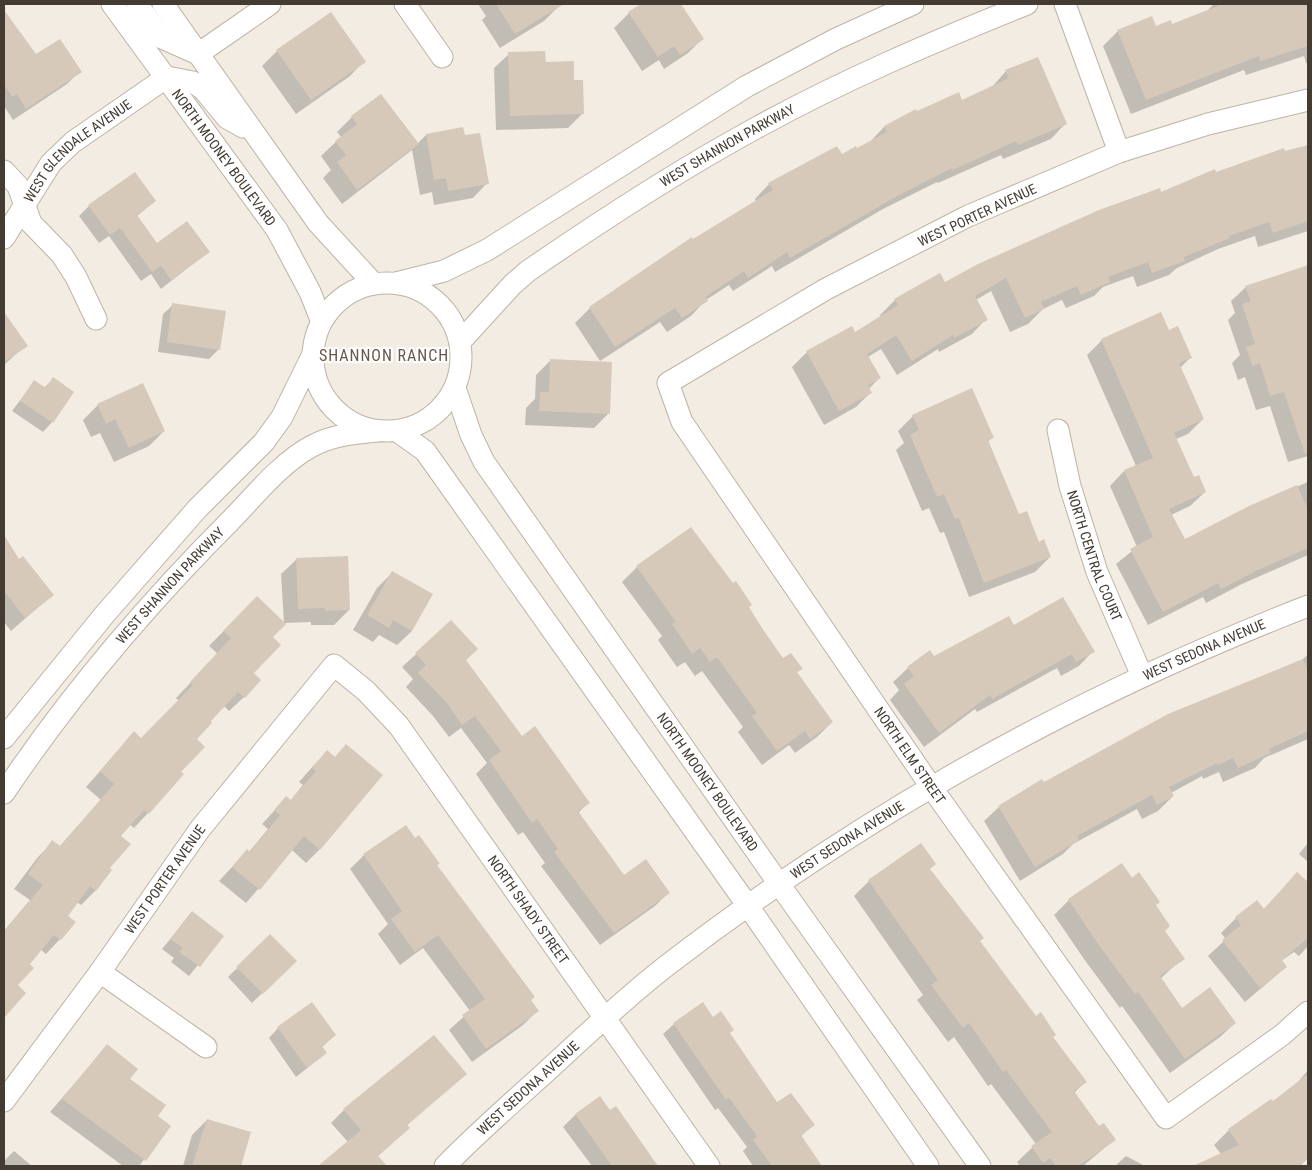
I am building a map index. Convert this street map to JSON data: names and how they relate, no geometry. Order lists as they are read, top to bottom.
{
  "streets": {
    "street": [
      "WEST SHANNON PARKWAY",
      "WEST GLENDALE AVENUE",
      "NORTH MOONEY BOULEVARD",
      "WEST PORTER AVENUE",
      "NORTH CENTRAL COURT",
      "WEST SEDONA AVENUE",
      "NORTH ELM STREET",
      "NORTH SHADY STREET"
    ]
  },
  "crossings": [
    ["WEST SHANNON PARKWAY", "NORTH MOONEY BOULEVARD"],
    ["WEST GLENDALE AVENUE", "NORTH MOONEY BOULEVARD"],
    ["NORTH MOONEY BOULEVARD", "WEST SEDONA AVENUE"],
    ["WEST PORTER AVENUE", "NORTH ELM STREET"],
    ["WEST PORTER AVENUE", "NORTH SHADY STREET"],
    ["NORTH CENTRAL COURT", "WEST SEDONA AVENUE"],
    ["WEST SEDONA AVENUE", "NORTH ELM STREET"],
    ["WEST SEDONA AVENUE", "NORTH SHADY STREET"]
  ],
  "districts": ["SHANNON RANCH"]
}
